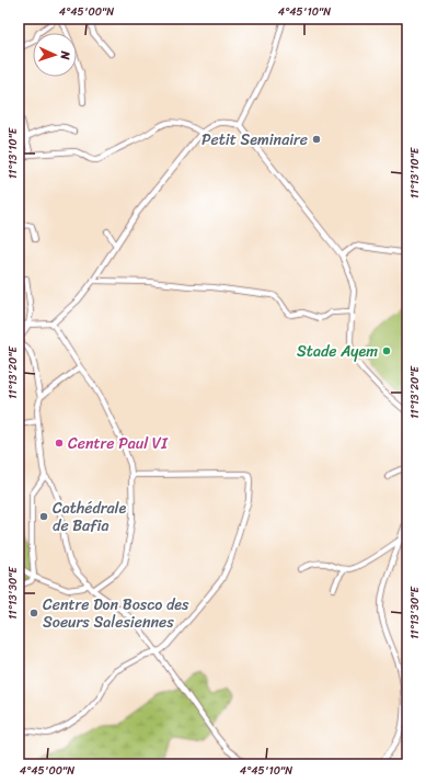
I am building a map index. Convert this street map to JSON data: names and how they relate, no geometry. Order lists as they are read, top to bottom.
{
  "places": [
    "Petit Seminaire",
    "Stade Ayem",
    "Centre Paul VI",
    "Cathédrale de Bafia",
    "Centre Don Bosco des Soeurs Salesiennes"
  ],
  "north": "right",
  "coordinates": [
    "4°45'00\"N",
    "4°45'10\"N",
    "11°13'10\"E",
    "11°13'20\"E",
    "11°13'30\"E"
  ]
}
